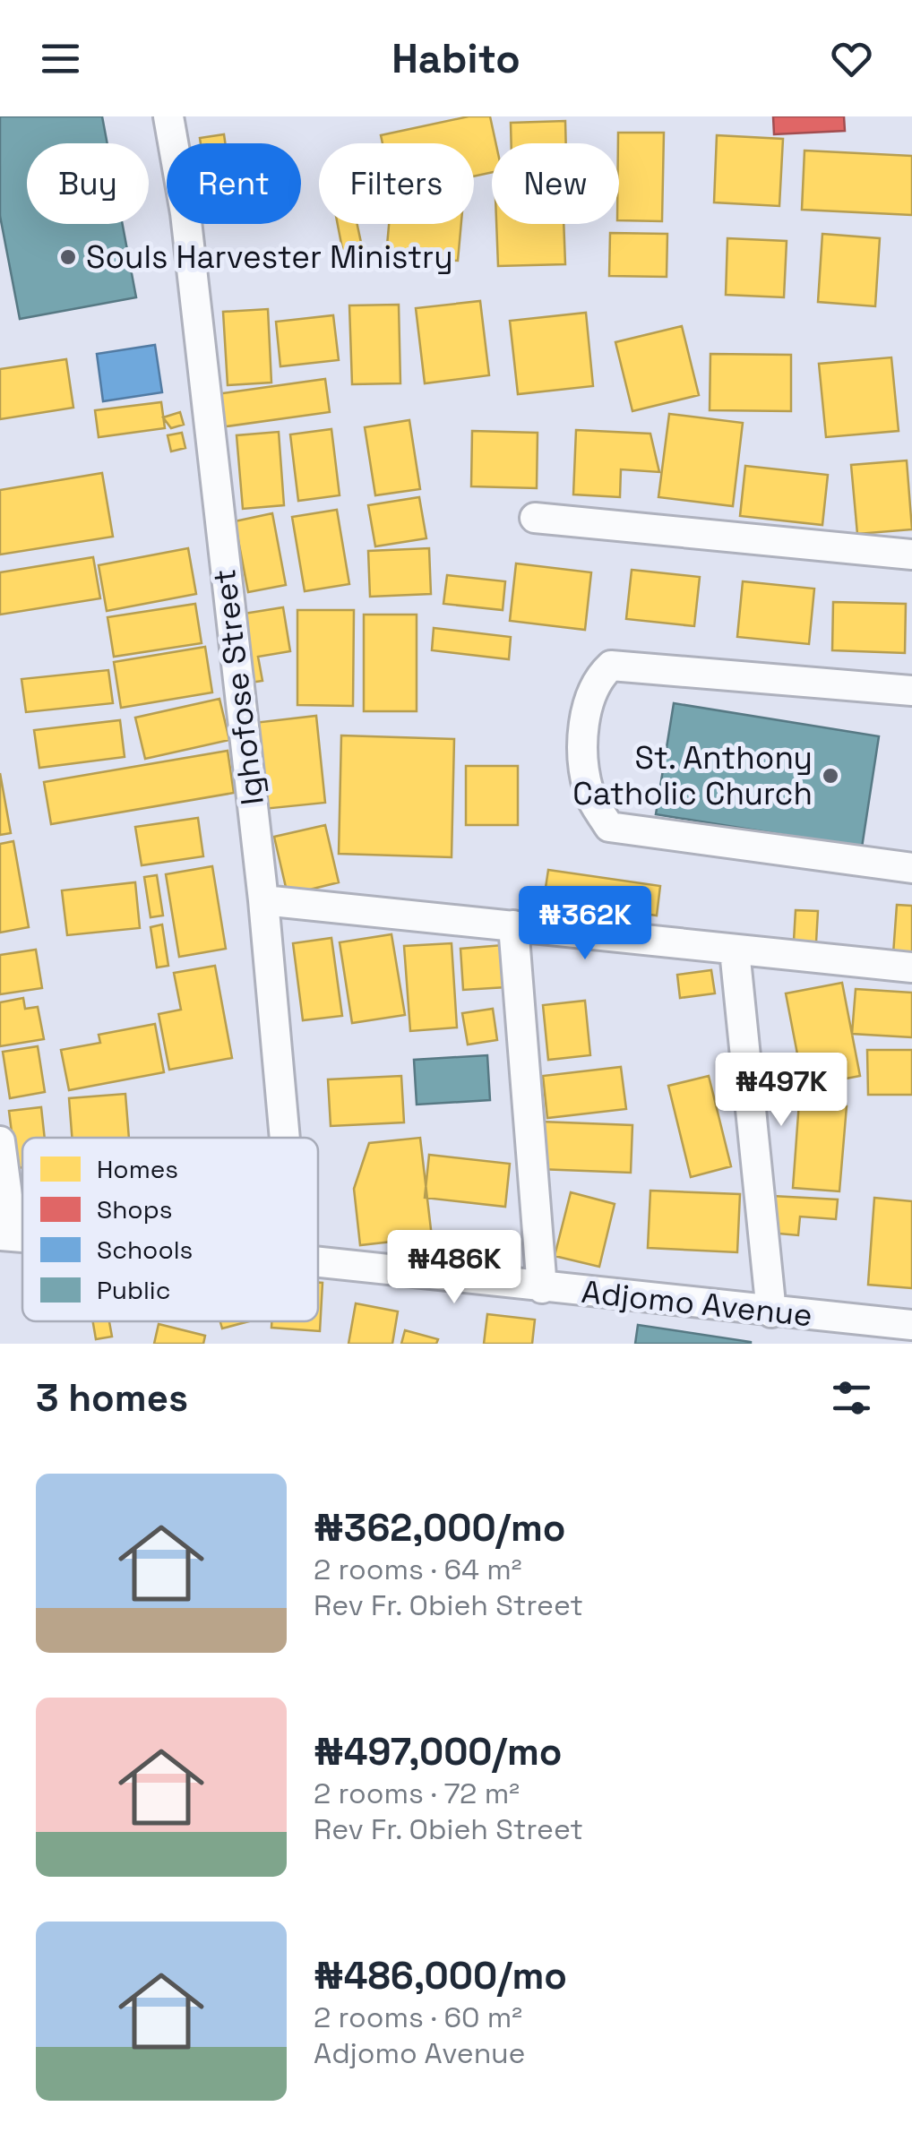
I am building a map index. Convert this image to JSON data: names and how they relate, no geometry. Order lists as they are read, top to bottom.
{
  "streets": {
    "street": ["Ighofose Street", "Adjomo Avenue"]
  },
  "places": ["Souls Harvester Ministry", "St. Anthony Catholic Church"],
  "legend": [
    "Homes",
    "Shops",
    "Schools",
    "Public"
  ],
  "page": {
    "header": "Habito",
    "chip": [
      "Buy",
      "Rent",
      "Filters",
      "New"
    ],
    "price": ["₦362K", "₦497K", "₦486K"],
    "heading": "3 homes",
    "list": [
      {
        "name": "₦362,000/mo",
        "note": "2 rooms · 64 m² · Rev Fr. Obieh Street"
      },
      {
        "name": "₦497,000/mo",
        "note": "2 rooms · 72 m² · Rev Fr. Obieh Street"
      },
      {
        "name": "₦486,000/mo",
        "note": "2 rooms · 60 m² · Adjomo Avenue"
      }
    ]
  }
}
